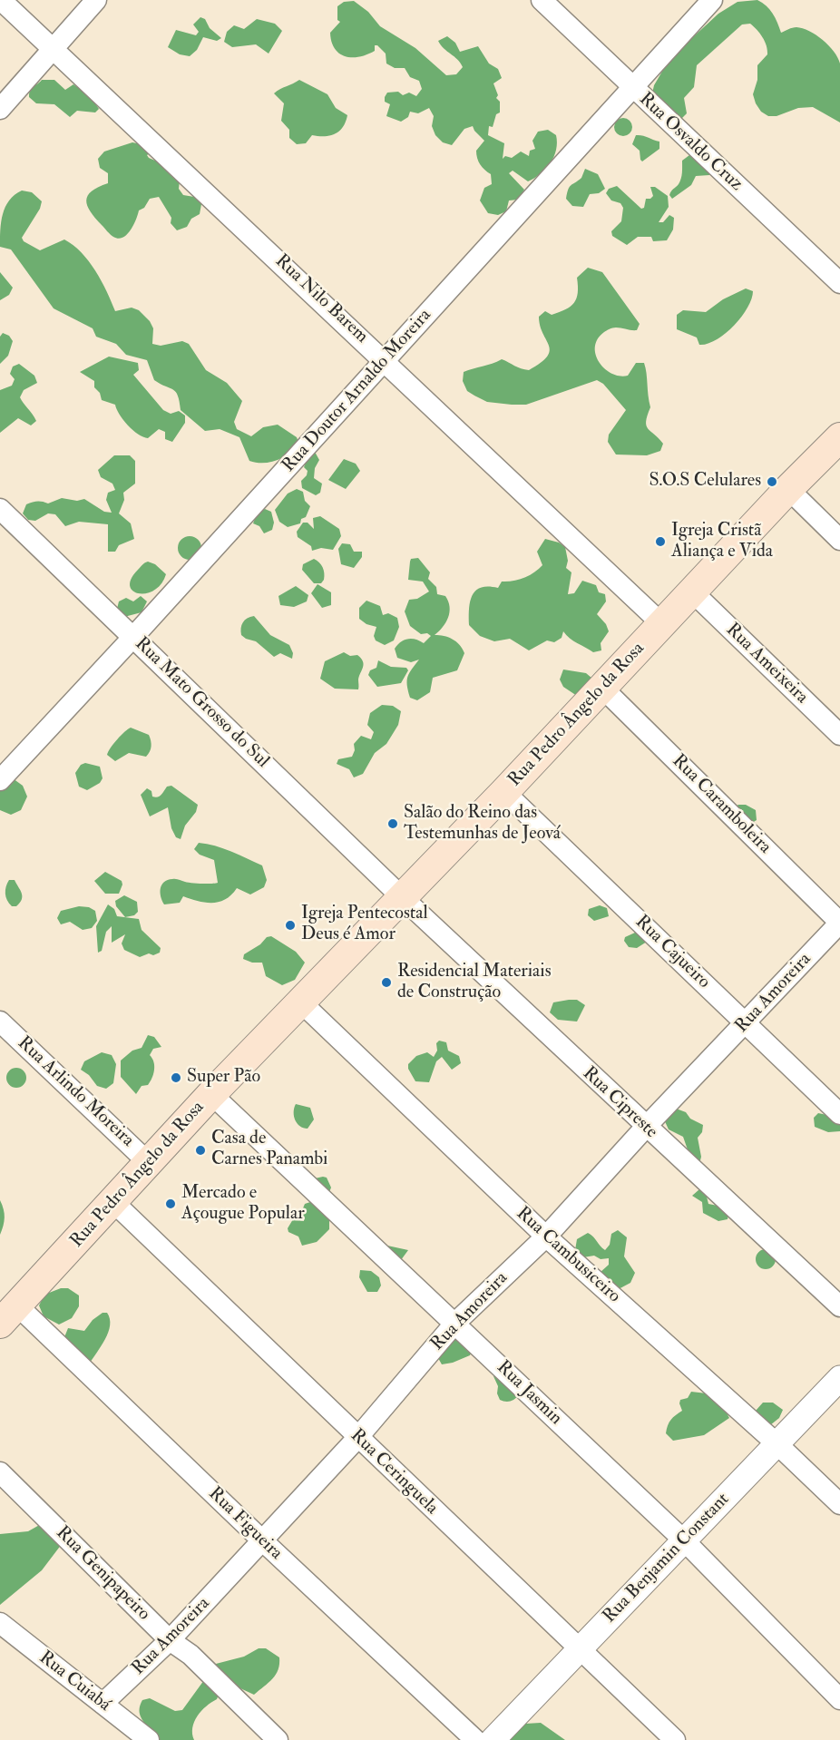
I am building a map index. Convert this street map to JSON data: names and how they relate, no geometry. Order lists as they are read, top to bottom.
{
  "streets": {
    "main road": ["Rua Pedro Ângelo da Rosa"],
    "street": [
      "Rua Osvaldo Cruz",
      "Rua Nilo Barem",
      "Rua Doutor Arnaldo Moreira",
      "Rua Ameixeira",
      "Rua Mato Grosso do Sul",
      "Rua Caramboleira",
      "Rua Cajueiro",
      "Rua Amoreira",
      "Rua Arlindo Moreira",
      "Rua Cipreste",
      "Rua Cambusiceiro",
      "Rua Jasmin",
      "Rua Ceringuela",
      "Rua Figueira",
      "Rua Benjamin Constant",
      "Rua Genipapeiro",
      "Rua Cuiabá"
    ]
  },
  "crossings": [
    ["Rua Osvaldo Cruz", "Rua Doutor Arnaldo Moreira"],
    ["Rua Nilo Barem", "Rua Doutor Arnaldo Moreira"],
    ["Rua Nilo Barem", "Rua Pedro Ângelo da Rosa"],
    ["Rua Doutor Arnaldo Moreira", "Rua Mato Grosso do Sul"],
    ["Rua Ameixeira", "Rua Pedro Ângelo da Rosa"],
    ["Rua Mato Grosso do Sul", "Rua Pedro Ângelo da Rosa"],
    ["Rua Mato Grosso do Sul", "Rua Cipreste"],
    ["Rua Pedro Ângelo da Rosa", "Rua Caramboleira"],
    ["Rua Pedro Ângelo da Rosa", "Rua Cajueiro"],
    ["Rua Pedro Ângelo da Rosa", "Rua Arlindo Moreira"],
    ["Rua Pedro Ângelo da Rosa", "Rua Cipreste"],
    ["Rua Pedro Ângelo da Rosa", "Rua Cambusiceiro"],
    ["Rua Pedro Ângelo da Rosa", "Rua Jasmin"],
    ["Rua Pedro Ângelo da Rosa", "Rua Ceringuela"],
    ["Rua Pedro Ângelo da Rosa", "Rua Figueira"],
    ["Rua Caramboleira", "Rua Amoreira"],
    ["Rua Cajueiro", "Rua Amoreira"],
    ["Rua Amoreira", "Rua Cipreste"],
    ["Rua Amoreira", "Rua Cambusiceiro"],
    ["Rua Amoreira", "Rua Jasmin"],
    ["Rua Amoreira", "Rua Ceringuela"],
    ["Rua Amoreira", "Rua Figueira"],
    ["Rua Amoreira", "Rua Genipapeiro"],
    ["Rua Amoreira", "Rua Cuiabá"],
    ["Rua Cambusiceiro", "Rua Benjamin Constant"],
    ["Rua Jasmin", "Rua Benjamin Constant"],
    ["Rua Ceringuela", "Rua Benjamin Constant"]
  ],
  "places": [
    "S.O.S Celulares",
    "Igreja Cristã Aliança e Vida",
    "Salão do Reino das Testemunhas de Jeová",
    "Igreja Pentecostal Deus é Amor",
    "Residencial Materiais de Construção",
    "Super Pão",
    "Casa de Carnes Panambi",
    "Mercado e Açougue Popular"
  ]
}
